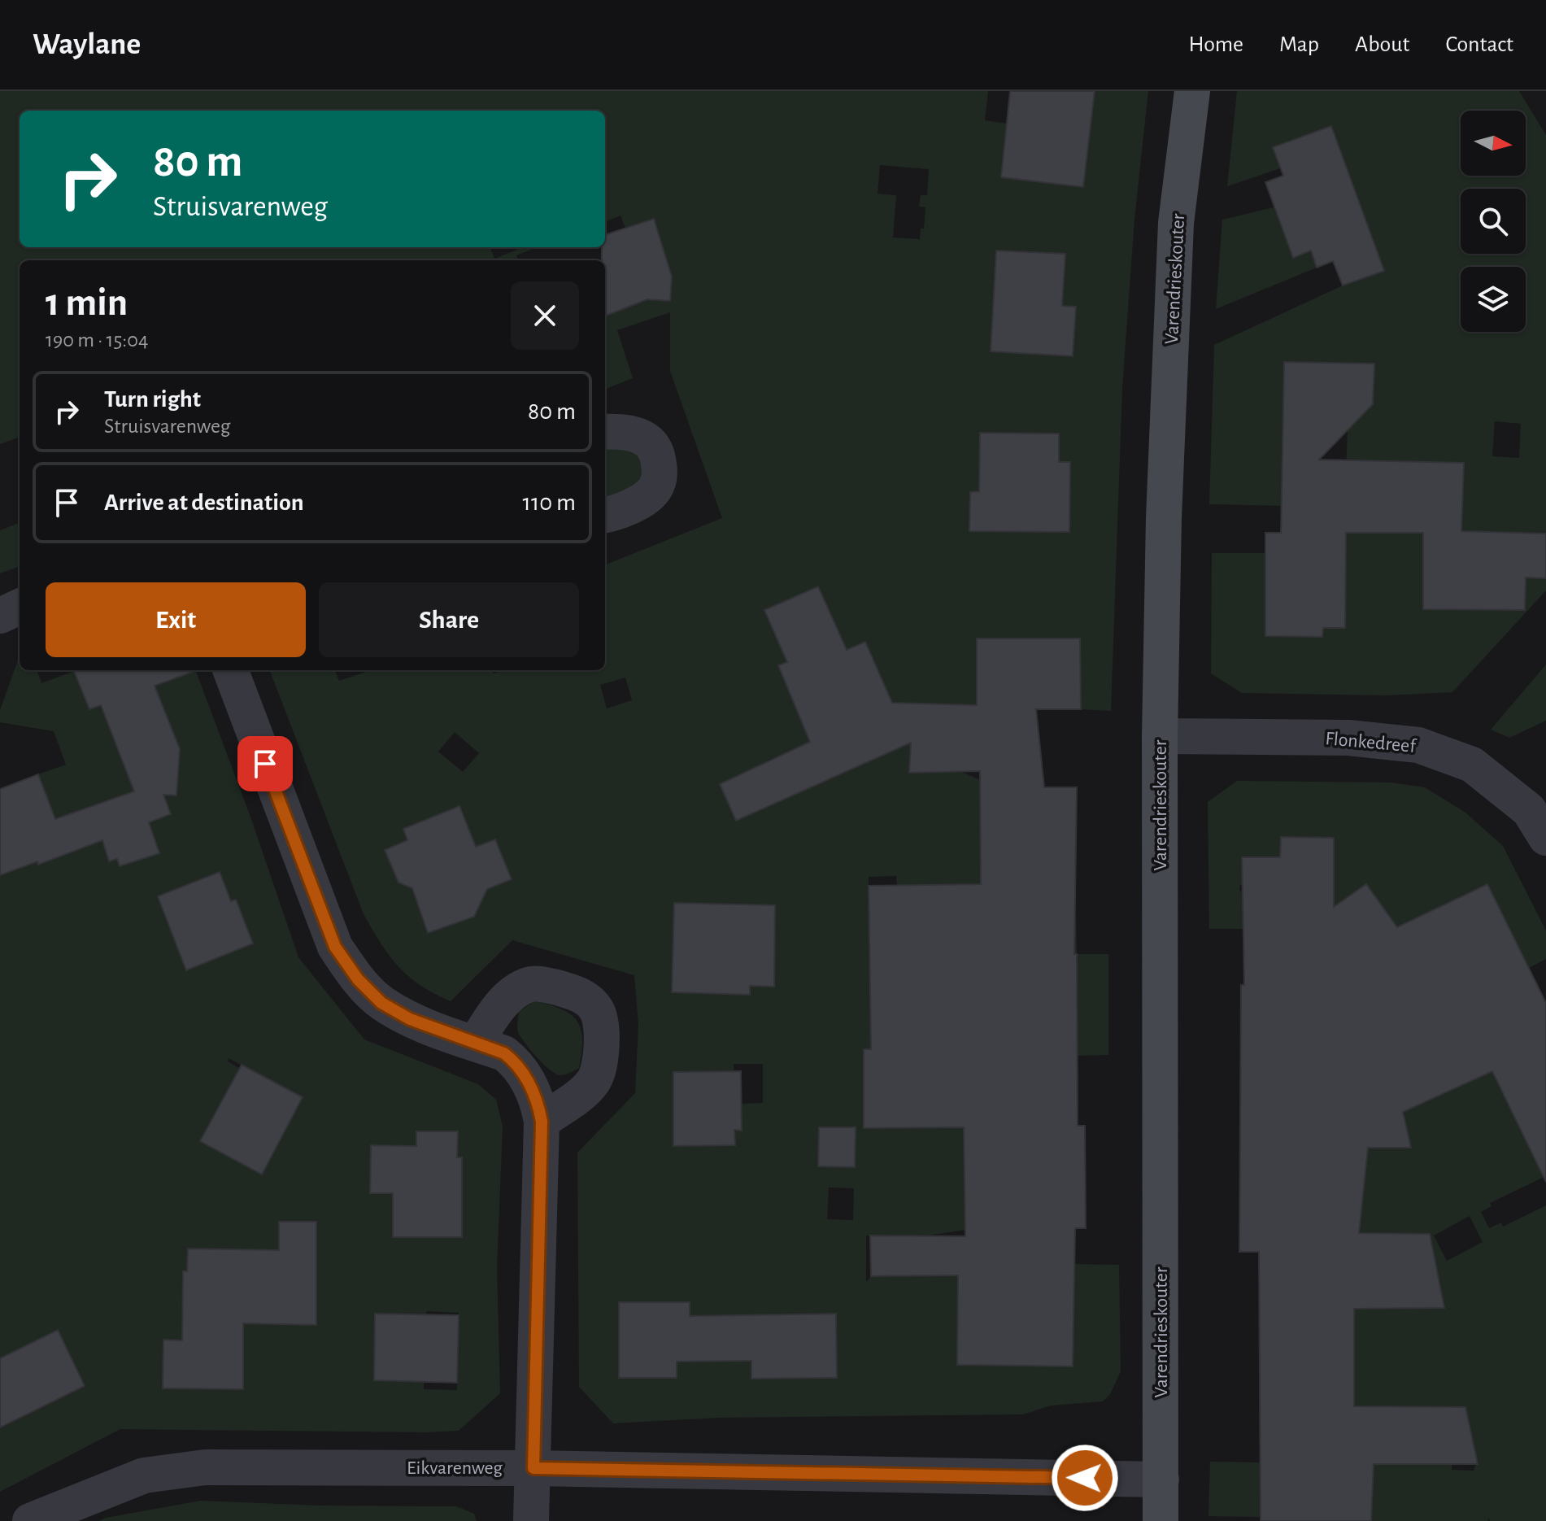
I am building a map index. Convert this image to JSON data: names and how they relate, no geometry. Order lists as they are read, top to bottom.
{
  "streets": {
    "street": ["Varendrieskouter", "Flonkedreef", "Eikvarenweg"]
  },
  "crossings": [
    ["Varendrieskouter", "Flonkedreef"],
    ["Varendrieskouter", "Eikvarenweg"]
  ],
  "north": "right",
  "page": {
    "header": "Waylane",
    "nav": [
      "Home",
      "Map",
      "About",
      "Contact"
    ],
    "turn": ["80 m", "Struisvarenweg"],
    "heading": ["1 min", "190 m · 15:04"],
    "list": [
      {
        "name": "Turn right",
        "note": "Struisvarenweg",
        "value": "80 m"
      },
      {
        "name": "Arrive at destination",
        "value": "110 m"
      }
    ],
    "buttons": ["Exit", "Share"]
  }
}
